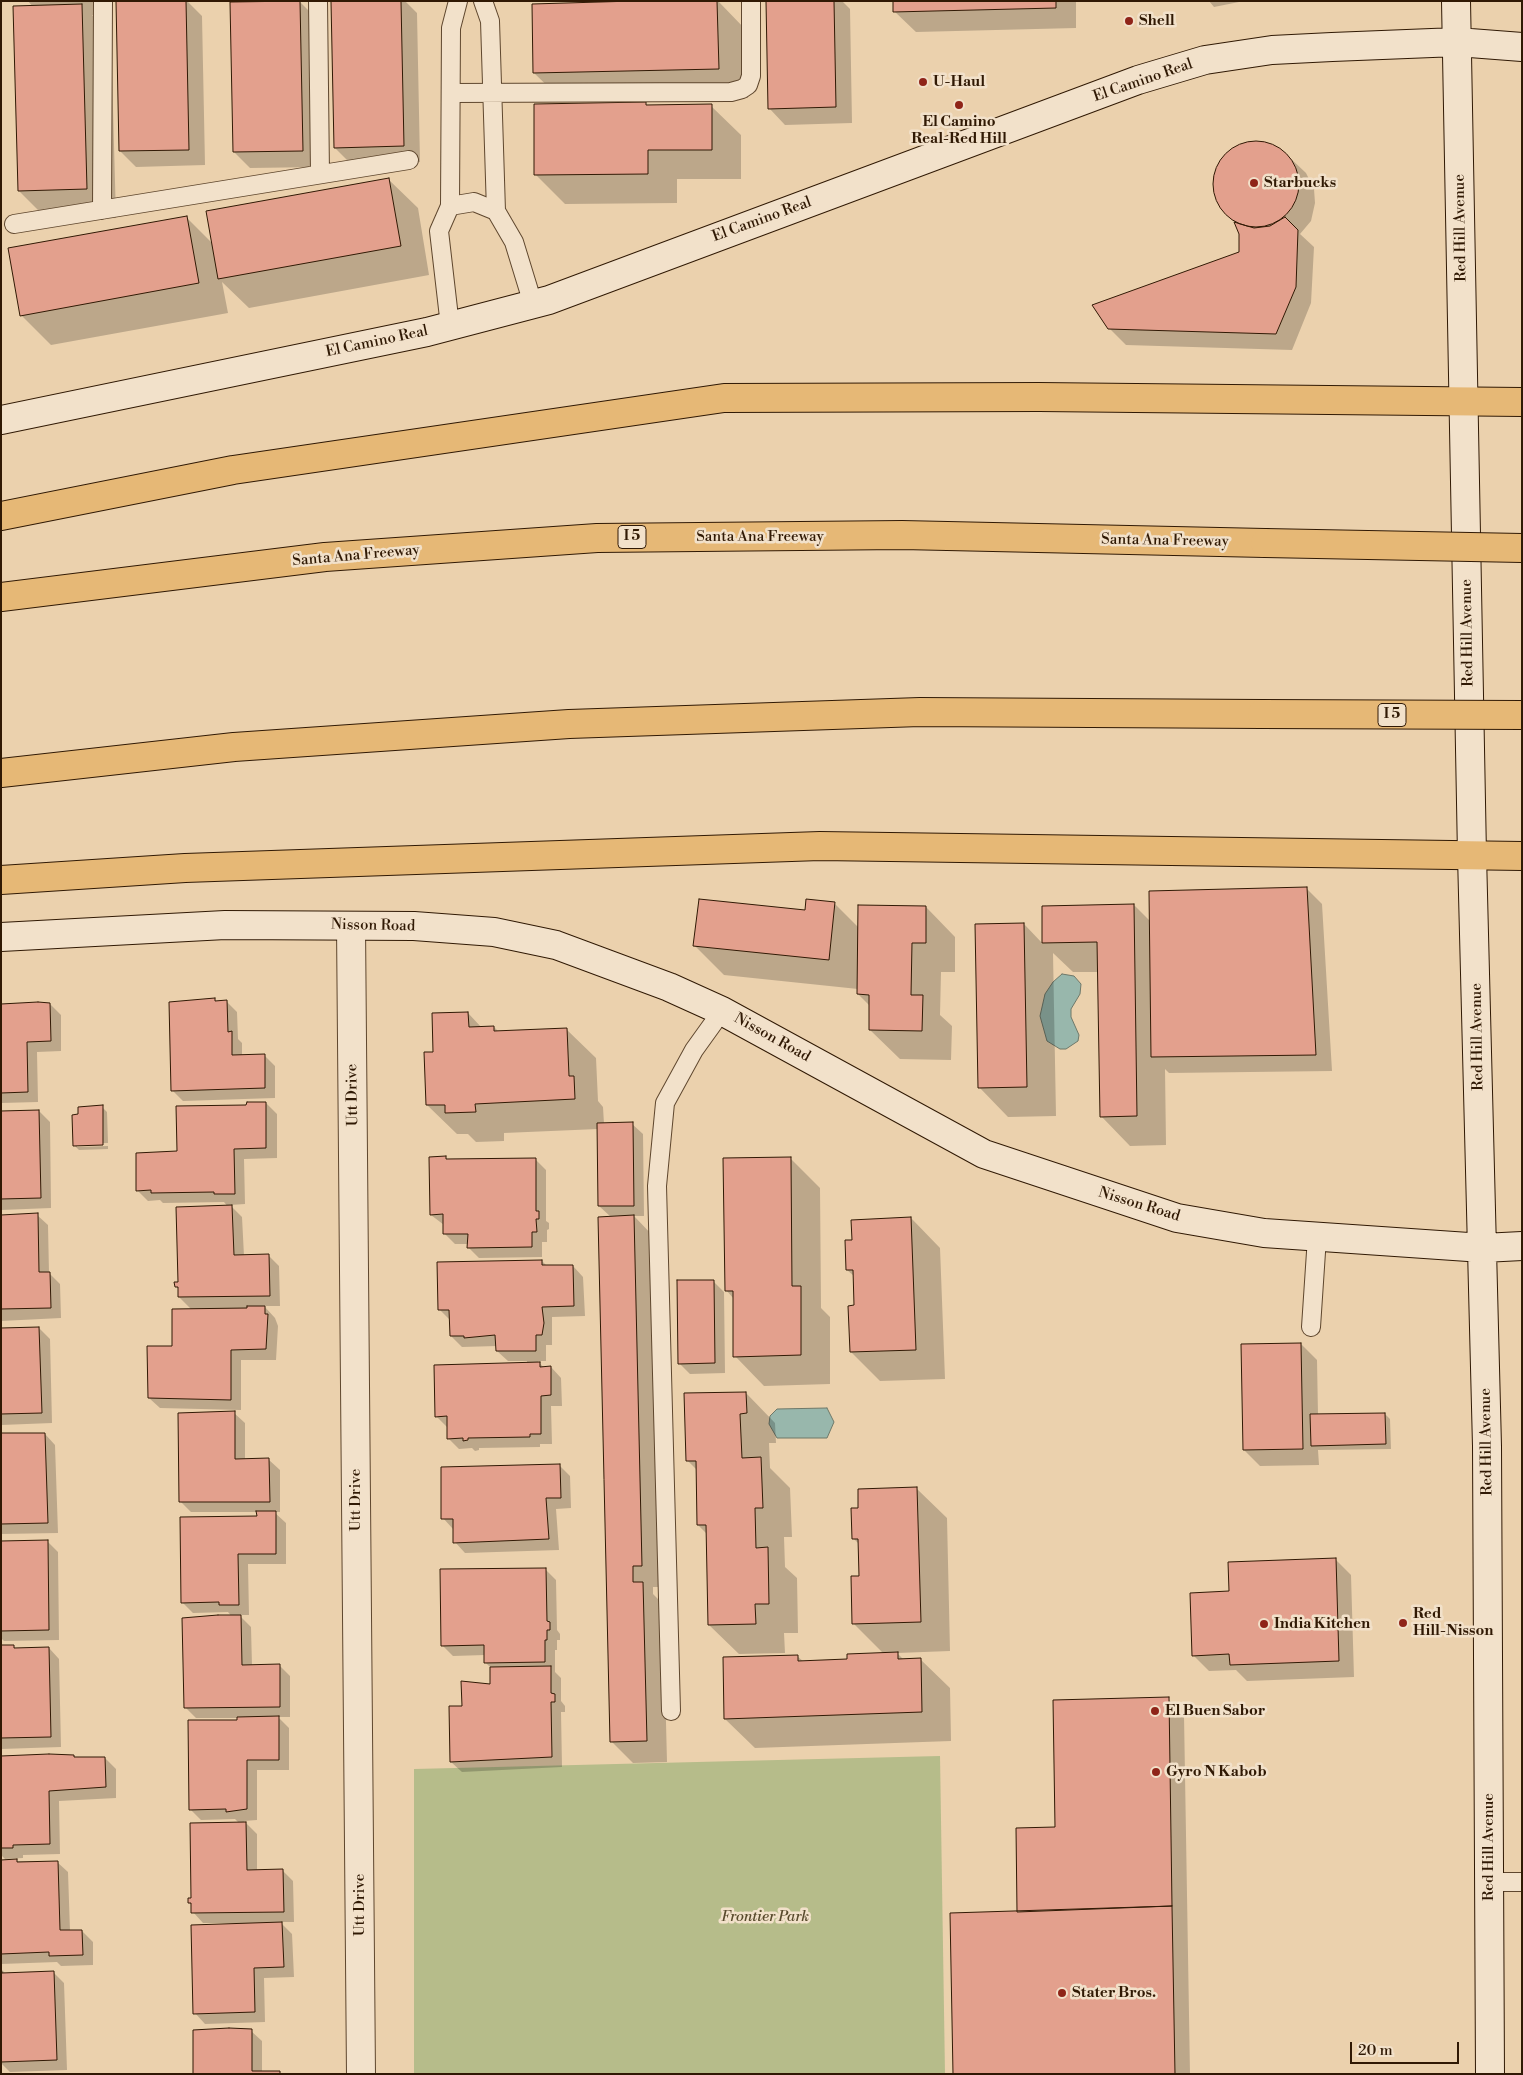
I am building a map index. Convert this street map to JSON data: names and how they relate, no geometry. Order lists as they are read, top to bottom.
{
  "streets": {
    "highway": ["I 5", "Santa Ana Freeway"],
    "main road": [
      "El Camino Real",
      "Red Hill Avenue",
      "Nisson Road",
      "Utt Drive"
    ]
  },
  "crossings": [
    ["El Camino Real", "Red Hill Avenue"],
    ["Red Hill Avenue", "Nisson Road"],
    ["Nisson Road", "Utt Drive"]
  ],
  "parks": ["Frontier Park"],
  "places": [
    "Shell",
    "U-Haul",
    "El Camino Real-Red Hill",
    "Starbucks",
    "Red Hill-Nisson",
    "India Kitchen",
    "El Buen Sabor",
    "Gyro N Kabob",
    "Stater Bros."
  ],
  "scale_bar": "20 m"
}
